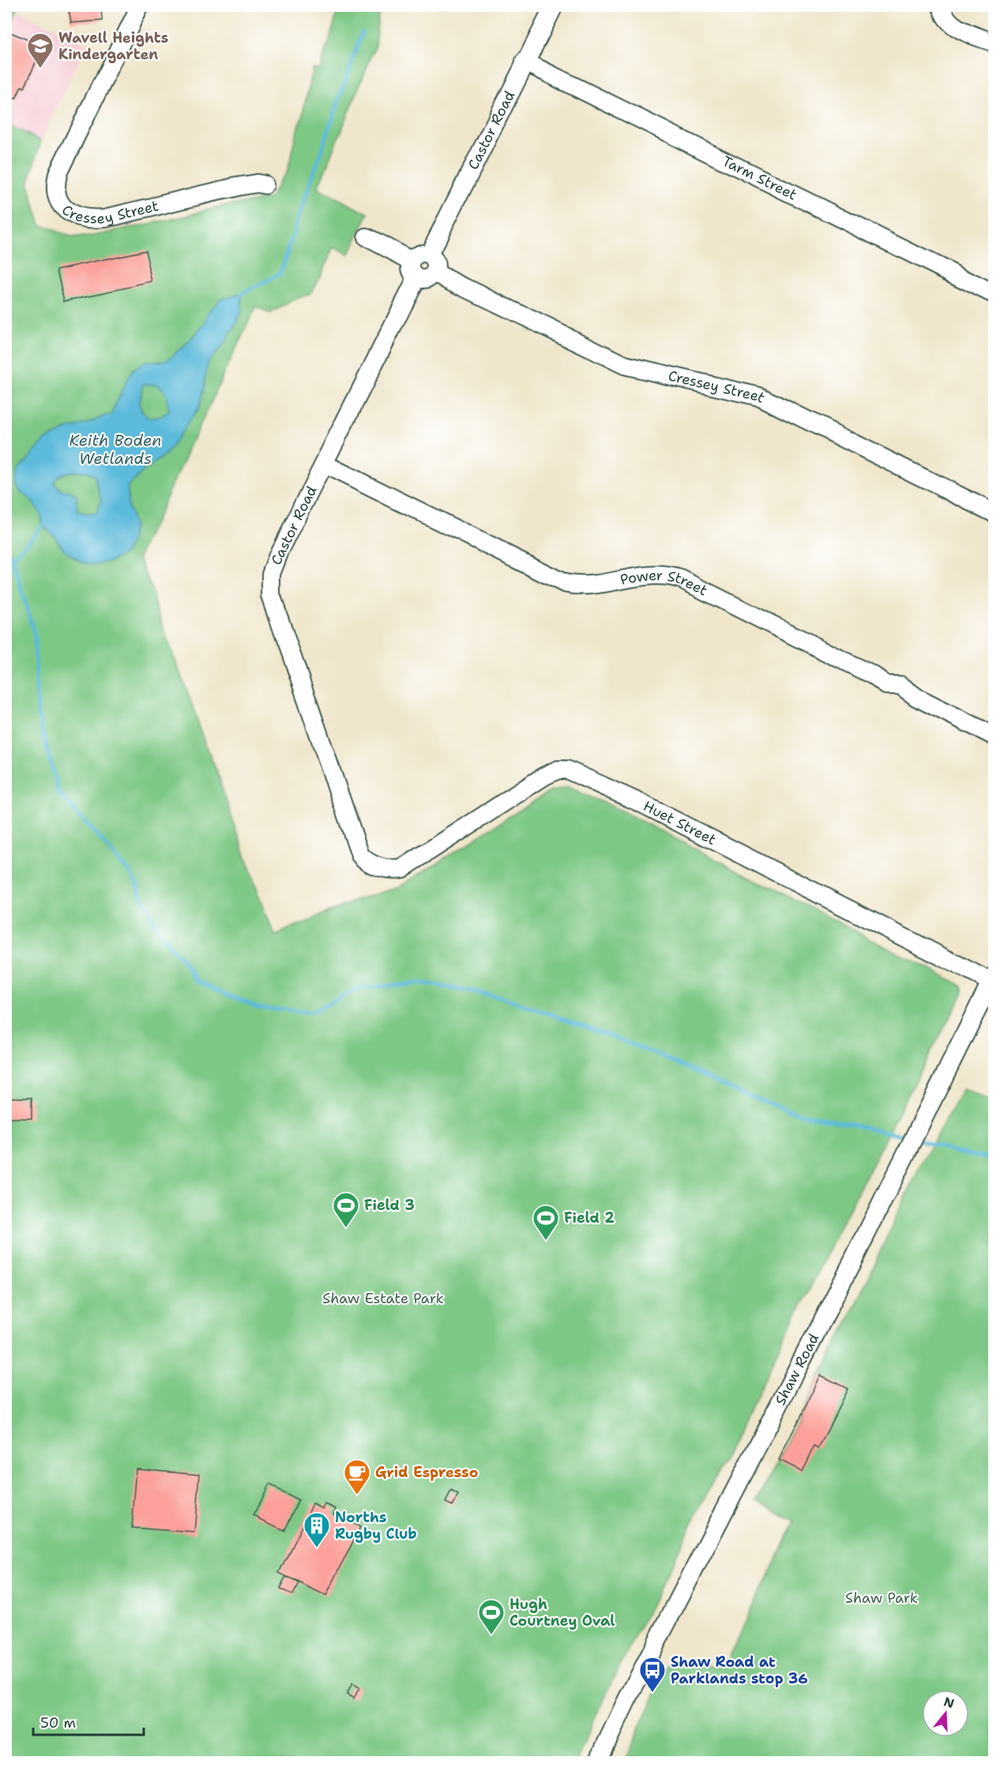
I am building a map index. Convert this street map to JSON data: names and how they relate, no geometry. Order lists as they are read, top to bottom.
{
  "streets": {
    "street": [
      "Castor Road",
      "Tarm Street",
      "Cressey Street",
      "Power Street",
      "Huet Street",
      "Shaw Road"
    ]
  },
  "crossings": [
    ["Castor Road", "Tarm Street"],
    ["Castor Road", "Cressey Street"],
    ["Castor Road", "Power Street"],
    ["Castor Road", "Huet Street"],
    ["Huet Street", "Shaw Road"]
  ],
  "water": ["Keith Boden Wetlands"],
  "parks": ["Shaw Estate Park", "Shaw Park"],
  "places": {
    "school or university": ["Wavell Heights Kindergarten"],
    "sports": ["Field 3", "Field 2", "Hugh Courtney Oval"],
    "cafe": ["Grid Espresso"],
    "building": ["Norths Rugby Club"],
    "bus stop": ["Shaw Road at Parklands stop 36"]
  },
  "scale_bar": "50 m",
  "north": "top"
}
